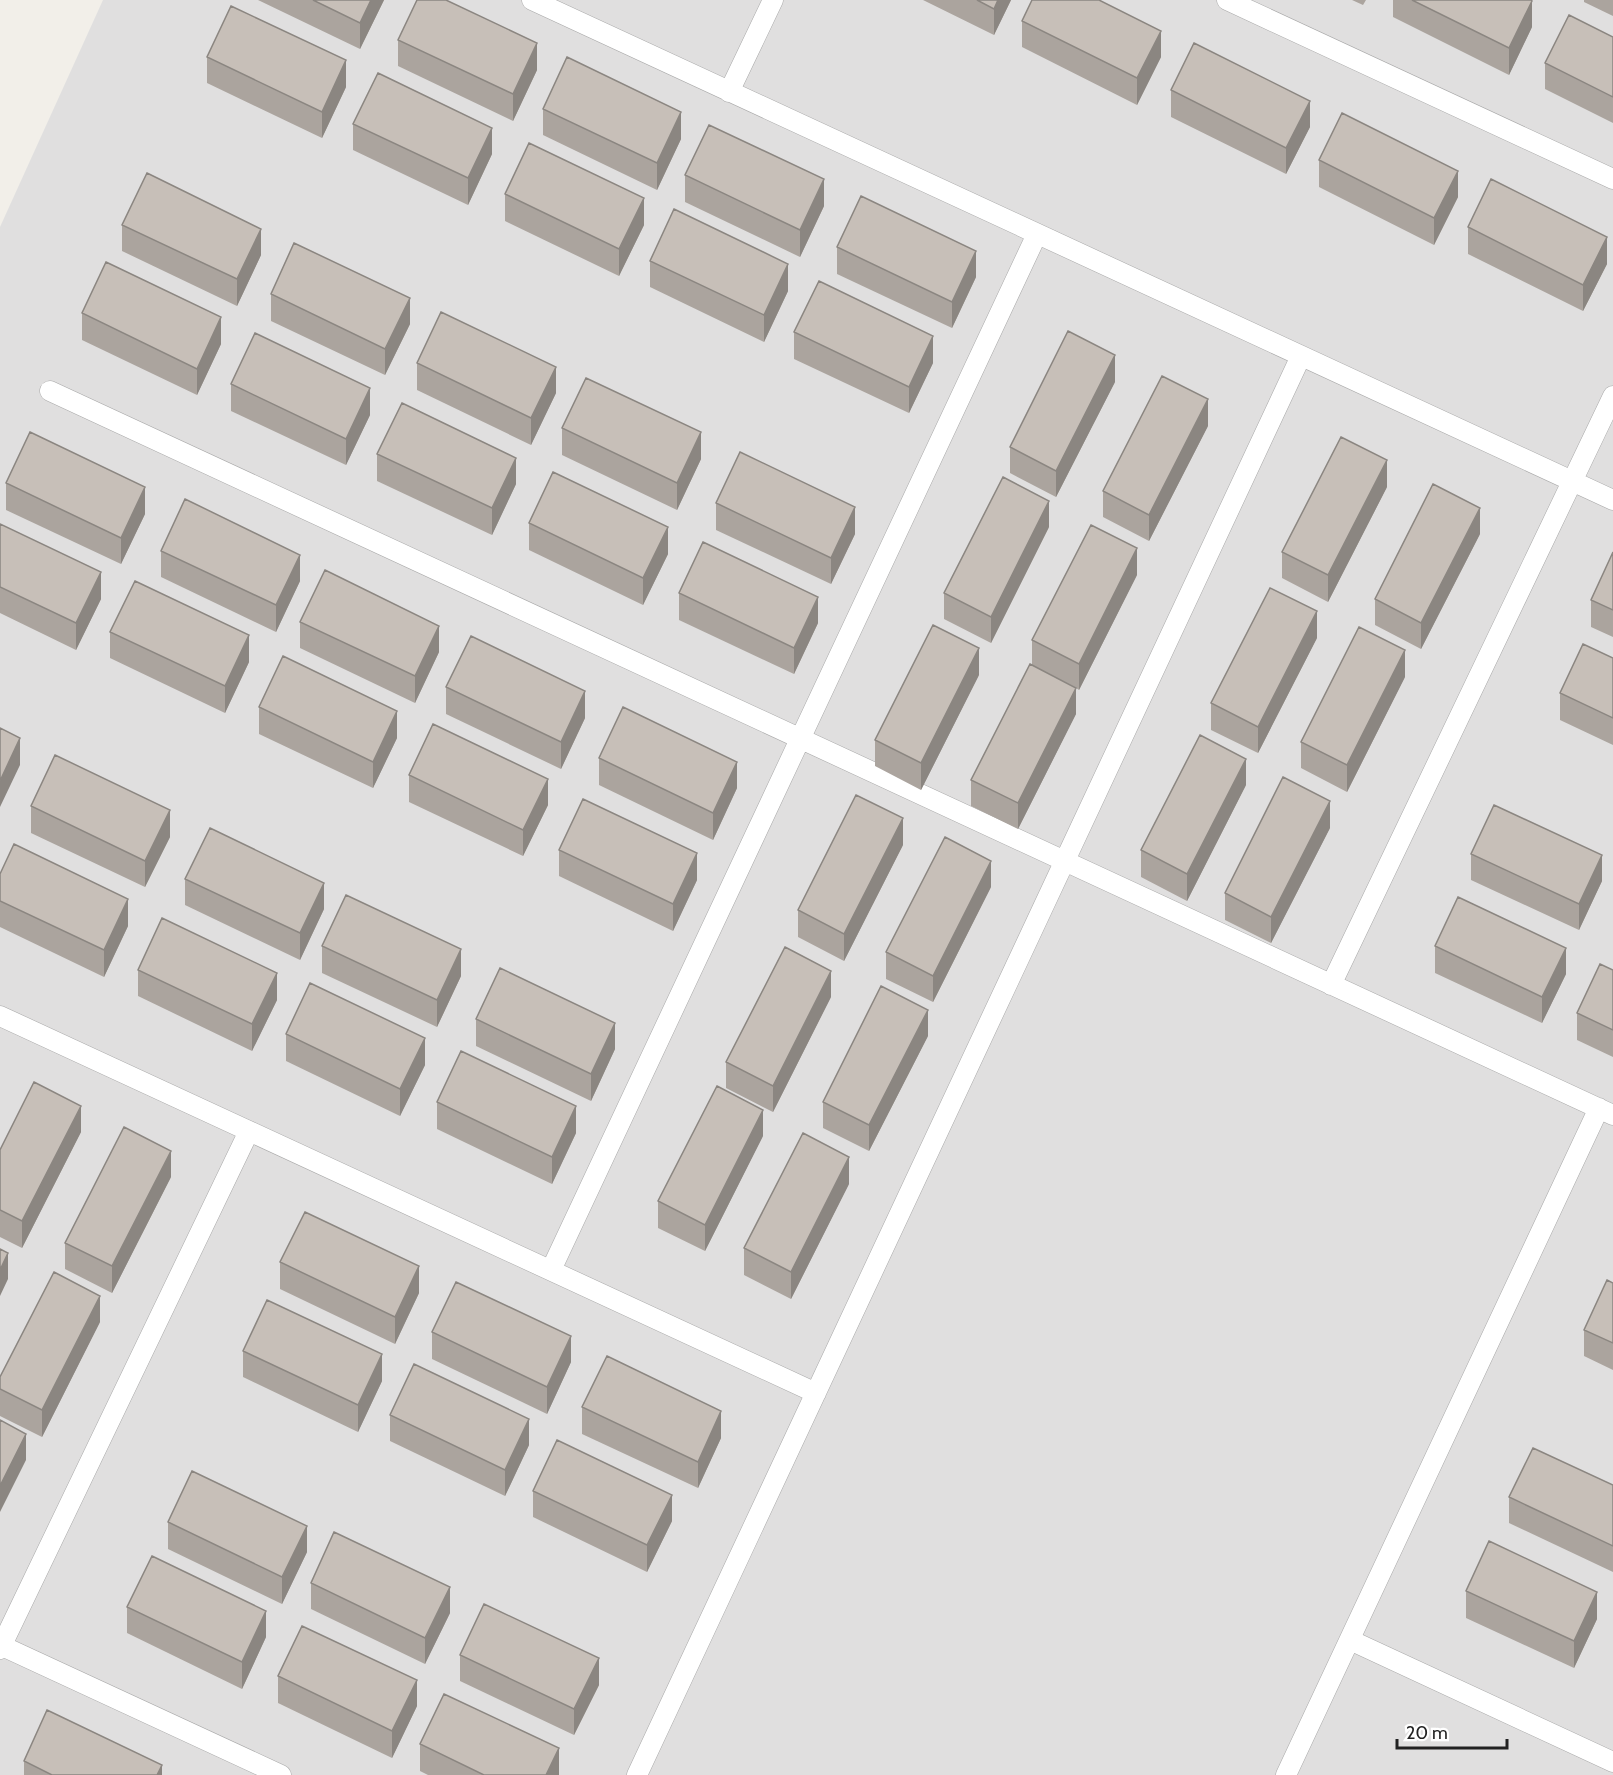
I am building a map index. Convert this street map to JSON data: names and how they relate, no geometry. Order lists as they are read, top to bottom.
{
  "scale_bar": "20 m"
}
